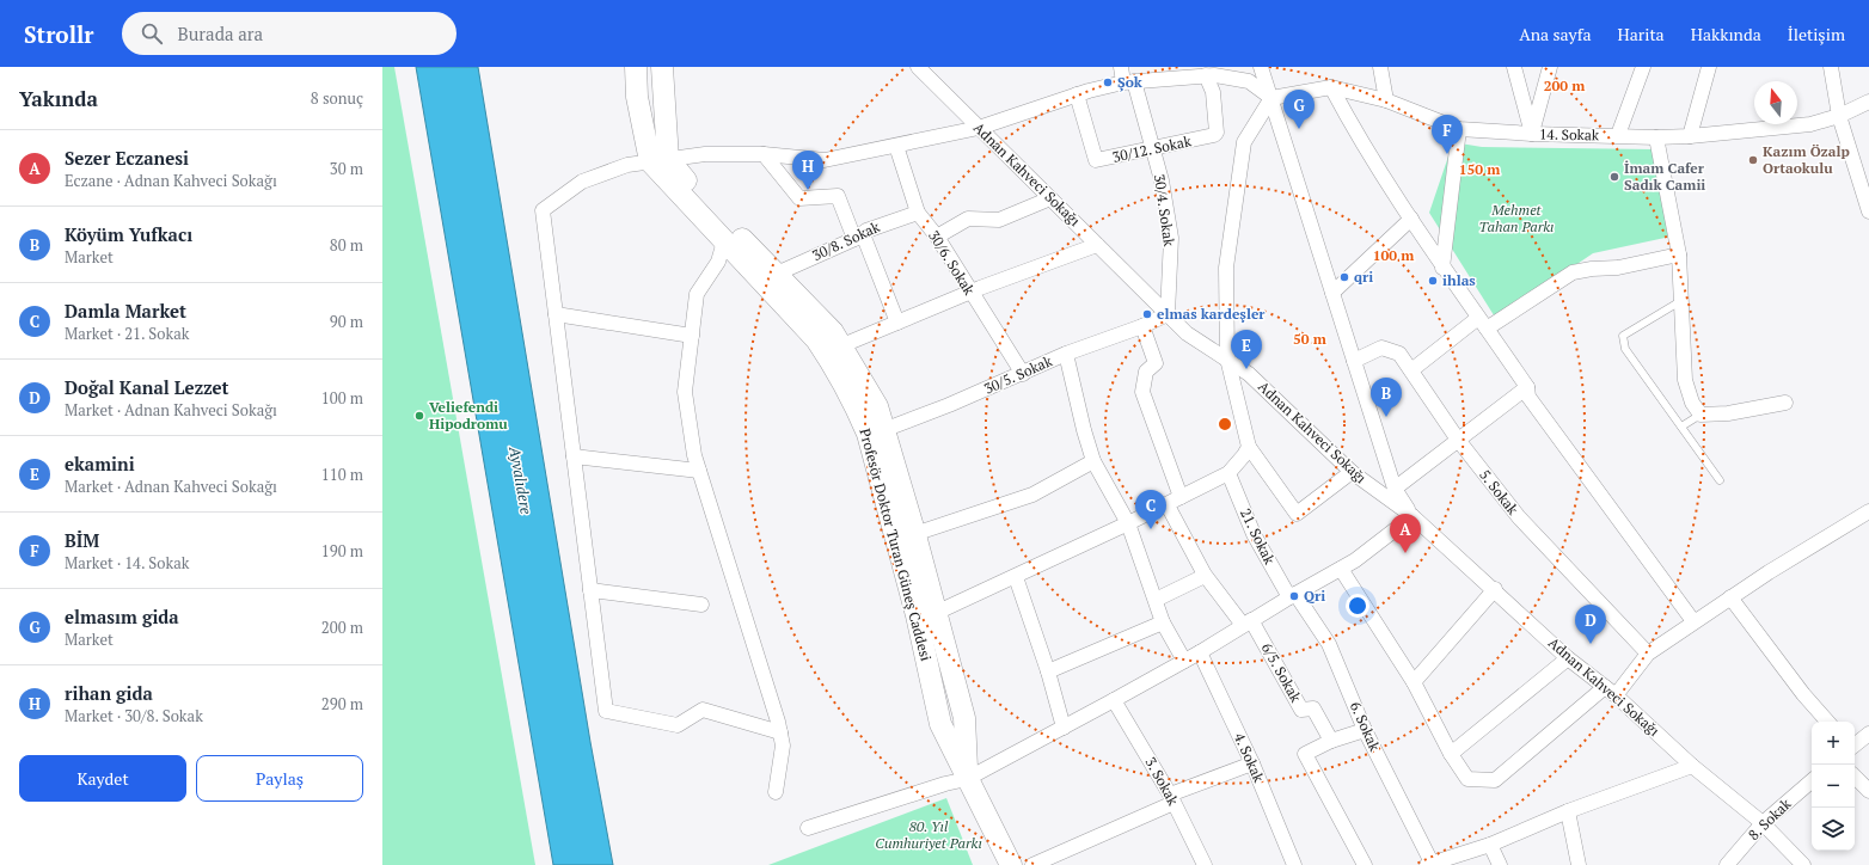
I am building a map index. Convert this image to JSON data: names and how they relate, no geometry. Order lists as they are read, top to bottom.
{
  "streets": {
    "main road": ["Profesör Doktor Turan Güneş Caddesi"],
    "street": [
      "14. Sokak",
      "30/12. Sokak",
      "Adnan Kahveci Sokağı",
      "30/4. Sokak",
      "30/8. Sokak",
      "30/6. Sokak",
      "30/5. Sokak",
      "5. Sokak",
      "21. Sokak",
      "6/5. Sokak",
      "6. Sokak",
      "4. Sokak",
      "3. Sokak",
      "8. Sokak"
    ]
  },
  "crossings": [
    ["30/12. Sokak", "30/4. Sokak"],
    ["Adnan Kahveci Sokağı", "30/4. Sokak"],
    ["Adnan Kahveci Sokağı", "30/5. Sokak"],
    ["Adnan Kahveci Sokağı", "8. Sokak"],
    ["30/4. Sokak", "30/5. Sokak"],
    ["30/8. Sokak", "30/6. Sokak"],
    ["30/8. Sokak", "Profesör Doktor Turan Güneş Caddesi"],
    ["30/6. Sokak", "30/5. Sokak"],
    ["30/5. Sokak", "Profesör Doktor Turan Güneş Caddesi"],
    ["21. Sokak", "6. Sokak"]
  ],
  "water": ["Ayvalıdere"],
  "parks": ["Mehmet Tahan Parkı", "80. Yıl Cumhuriyet Parkı"],
  "places": [
    "Şok",
    "Kazım Özalp Ortaokulu",
    "İmam Cafer Sadık Camii",
    "qri",
    "ihlas",
    "elmas kardeşler",
    "Veliefendi Hipodromu",
    "Qri"
  ],
  "north": "top",
  "page": {
    "header": "Strollr",
    "search": "Burada ara",
    "nav": [
      "Ana sayfa",
      "Harita",
      "Hakkında",
      "İletişim"
    ],
    "heading": ["Yakında", "8 sonuç"],
    "pins": [
      "G",
      "F",
      "H",
      "E",
      "B",
      "C",
      "A",
      "D"
    ],
    "list": [
      {
        "mark": "A",
        "name": "Sezer Eczanesi",
        "note": "Eczane · Adnan Kahveci Sokağı",
        "value": "30 m"
      },
      {
        "mark": "B",
        "name": "Köyüm Yufkacı",
        "note": "Market",
        "value": "80 m"
      },
      {
        "mark": "C",
        "name": "Damla Market",
        "note": "Market · 21. Sokak",
        "value": "90 m"
      },
      {
        "mark": "D",
        "name": "Doğal Kanal Lezzet",
        "note": "Market · Adnan Kahveci Sokağı",
        "value": "100 m"
      },
      {
        "mark": "E",
        "name": "ekamini",
        "note": "Market · Adnan Kahveci Sokağı",
        "value": "110 m"
      },
      {
        "mark": "F",
        "name": "BİM",
        "note": "Market · 14. Sokak",
        "value": "190 m"
      },
      {
        "mark": "G",
        "name": "elmasım gida",
        "note": "Market",
        "value": "200 m"
      },
      {
        "mark": "H",
        "name": "rihan gida",
        "note": "Market · 30/8. Sokak",
        "value": "290 m"
      }
    ],
    "map_buttons": ["+", "−"],
    "buttons": ["Kaydet", "Paylaş"]
  },
  "rings": [
    "200 m",
    "150 m",
    "100 m",
    "50 m"
  ]
}
